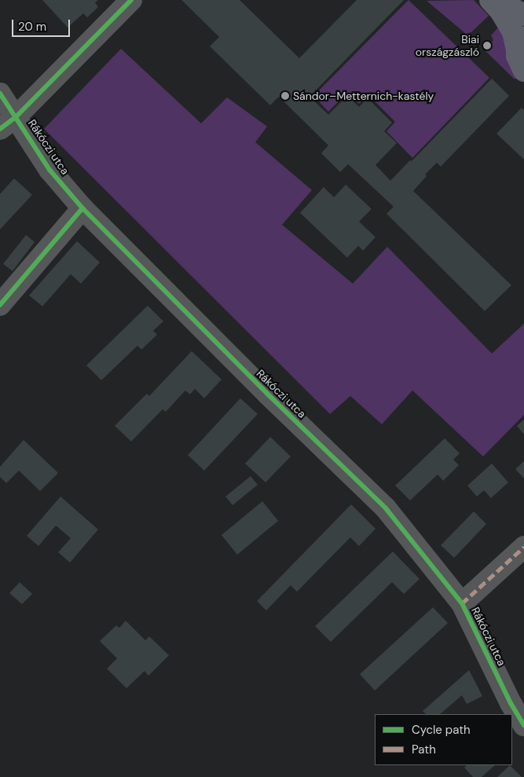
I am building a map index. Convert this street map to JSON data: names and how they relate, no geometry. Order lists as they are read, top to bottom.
{
  "streets": {
    "street": ["Rákóczi utca"]
  },
  "places": ["Biai országzászló", "Sándor–Metternich-kastély"],
  "legend": ["Cycle path", "Path"],
  "scale_bar": "20 m"
}
